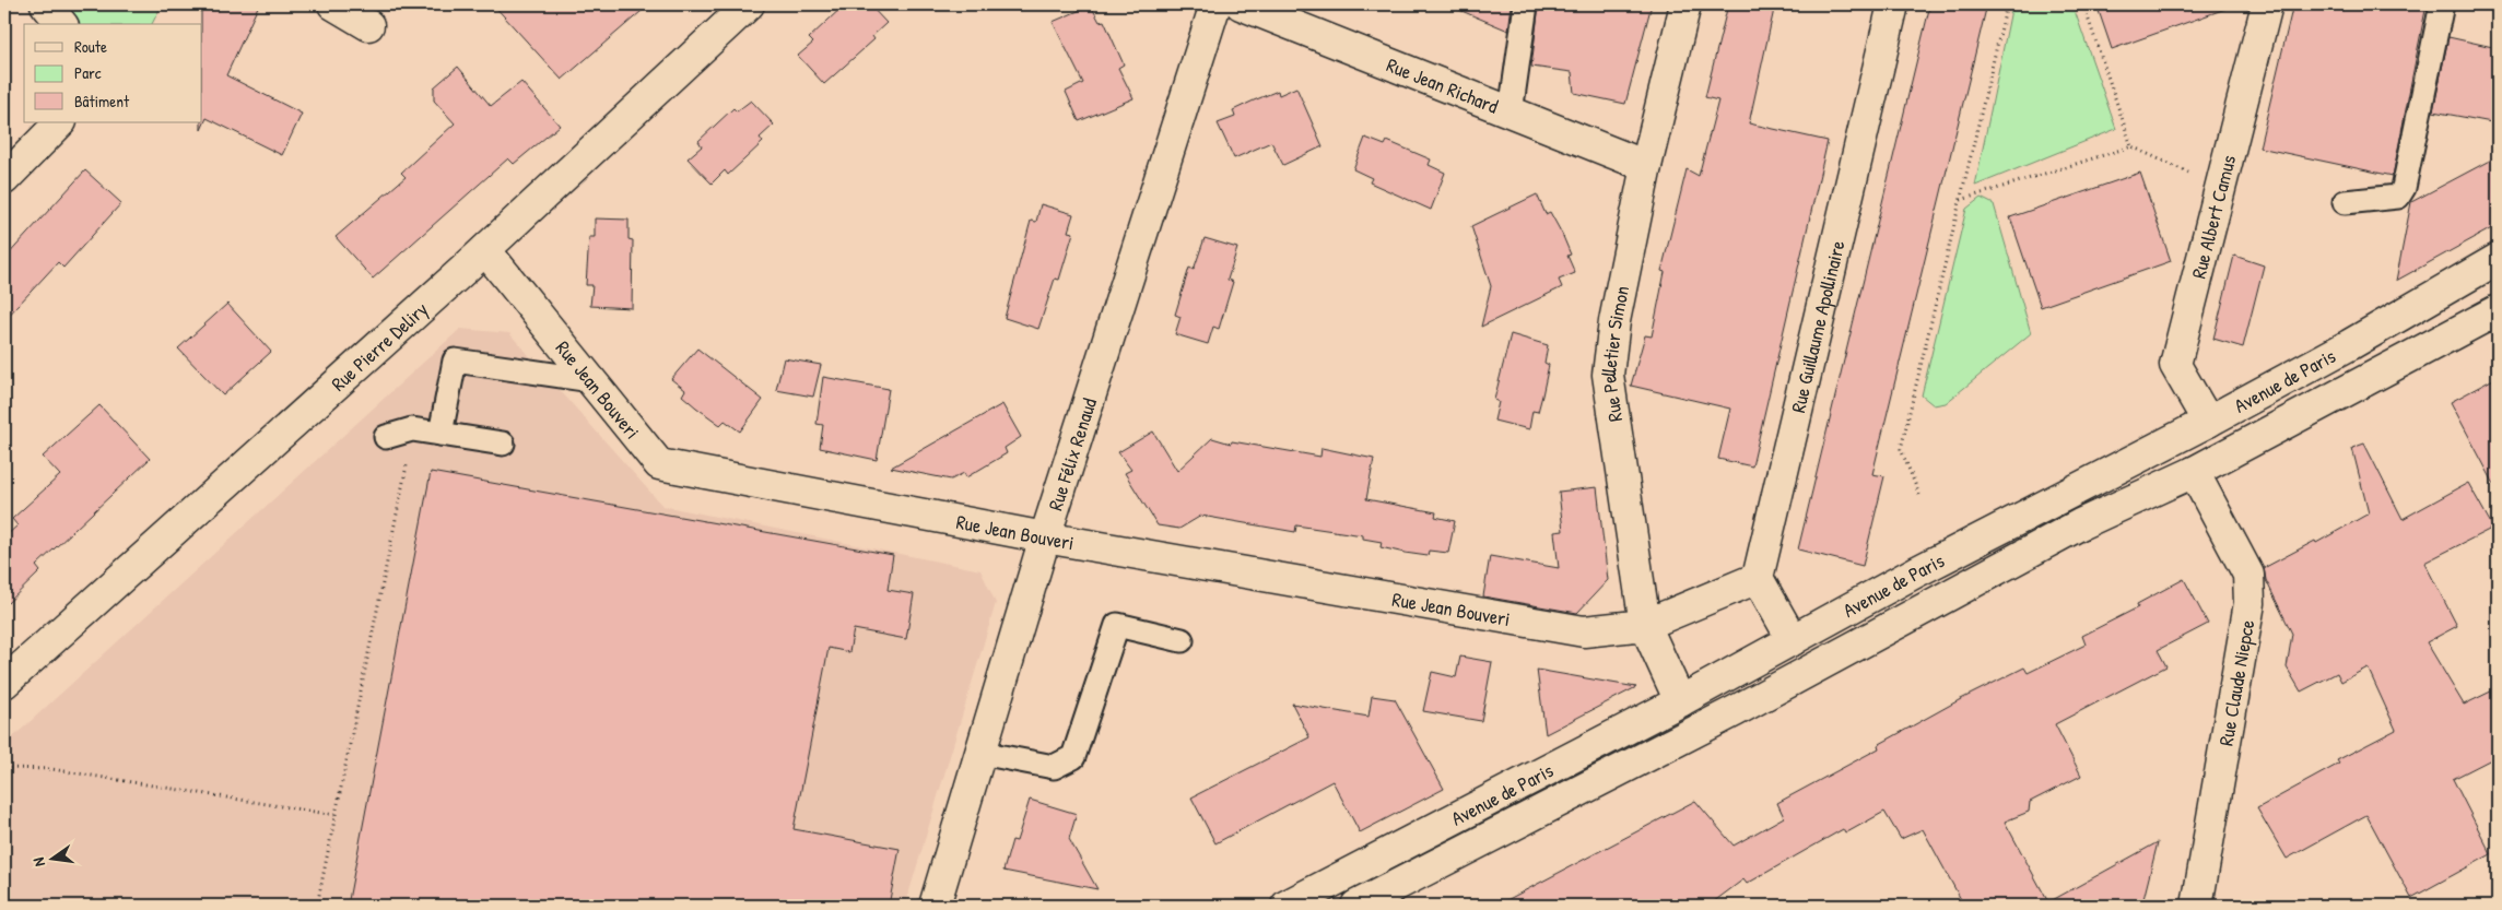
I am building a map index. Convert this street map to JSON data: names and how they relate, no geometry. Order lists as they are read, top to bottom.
{
  "streets": {
    "street": [
      "Rue Jean Richard",
      "Rue Albert Camus",
      "Rue Guillaume Apollinaire",
      "Rue Pierre Deliry",
      "Rue Pelletier Simon",
      "Avenue de Paris",
      "Rue Jean Bouveri",
      "Rue Félix Renaud",
      "Rue Claude Niepce"
    ]
  },
  "crossings": [
    ["Rue Jean Richard", "Rue Pelletier Simon"],
    ["Rue Albert Camus", "Avenue de Paris"],
    ["Rue Guillaume Apollinaire", "Rue Jean Bouveri"],
    ["Rue Pierre Deliry", "Rue Jean Bouveri"],
    ["Rue Pelletier Simon", "Avenue de Paris"],
    ["Rue Pelletier Simon", "Rue Jean Bouveri"],
    ["Avenue de Paris", "Rue Claude Niepce"],
    ["Rue Jean Bouveri", "Rue Félix Renaud"]
  ],
  "legend": ["Route", "Parc", "Bâtiment"],
  "north": "left"
}
